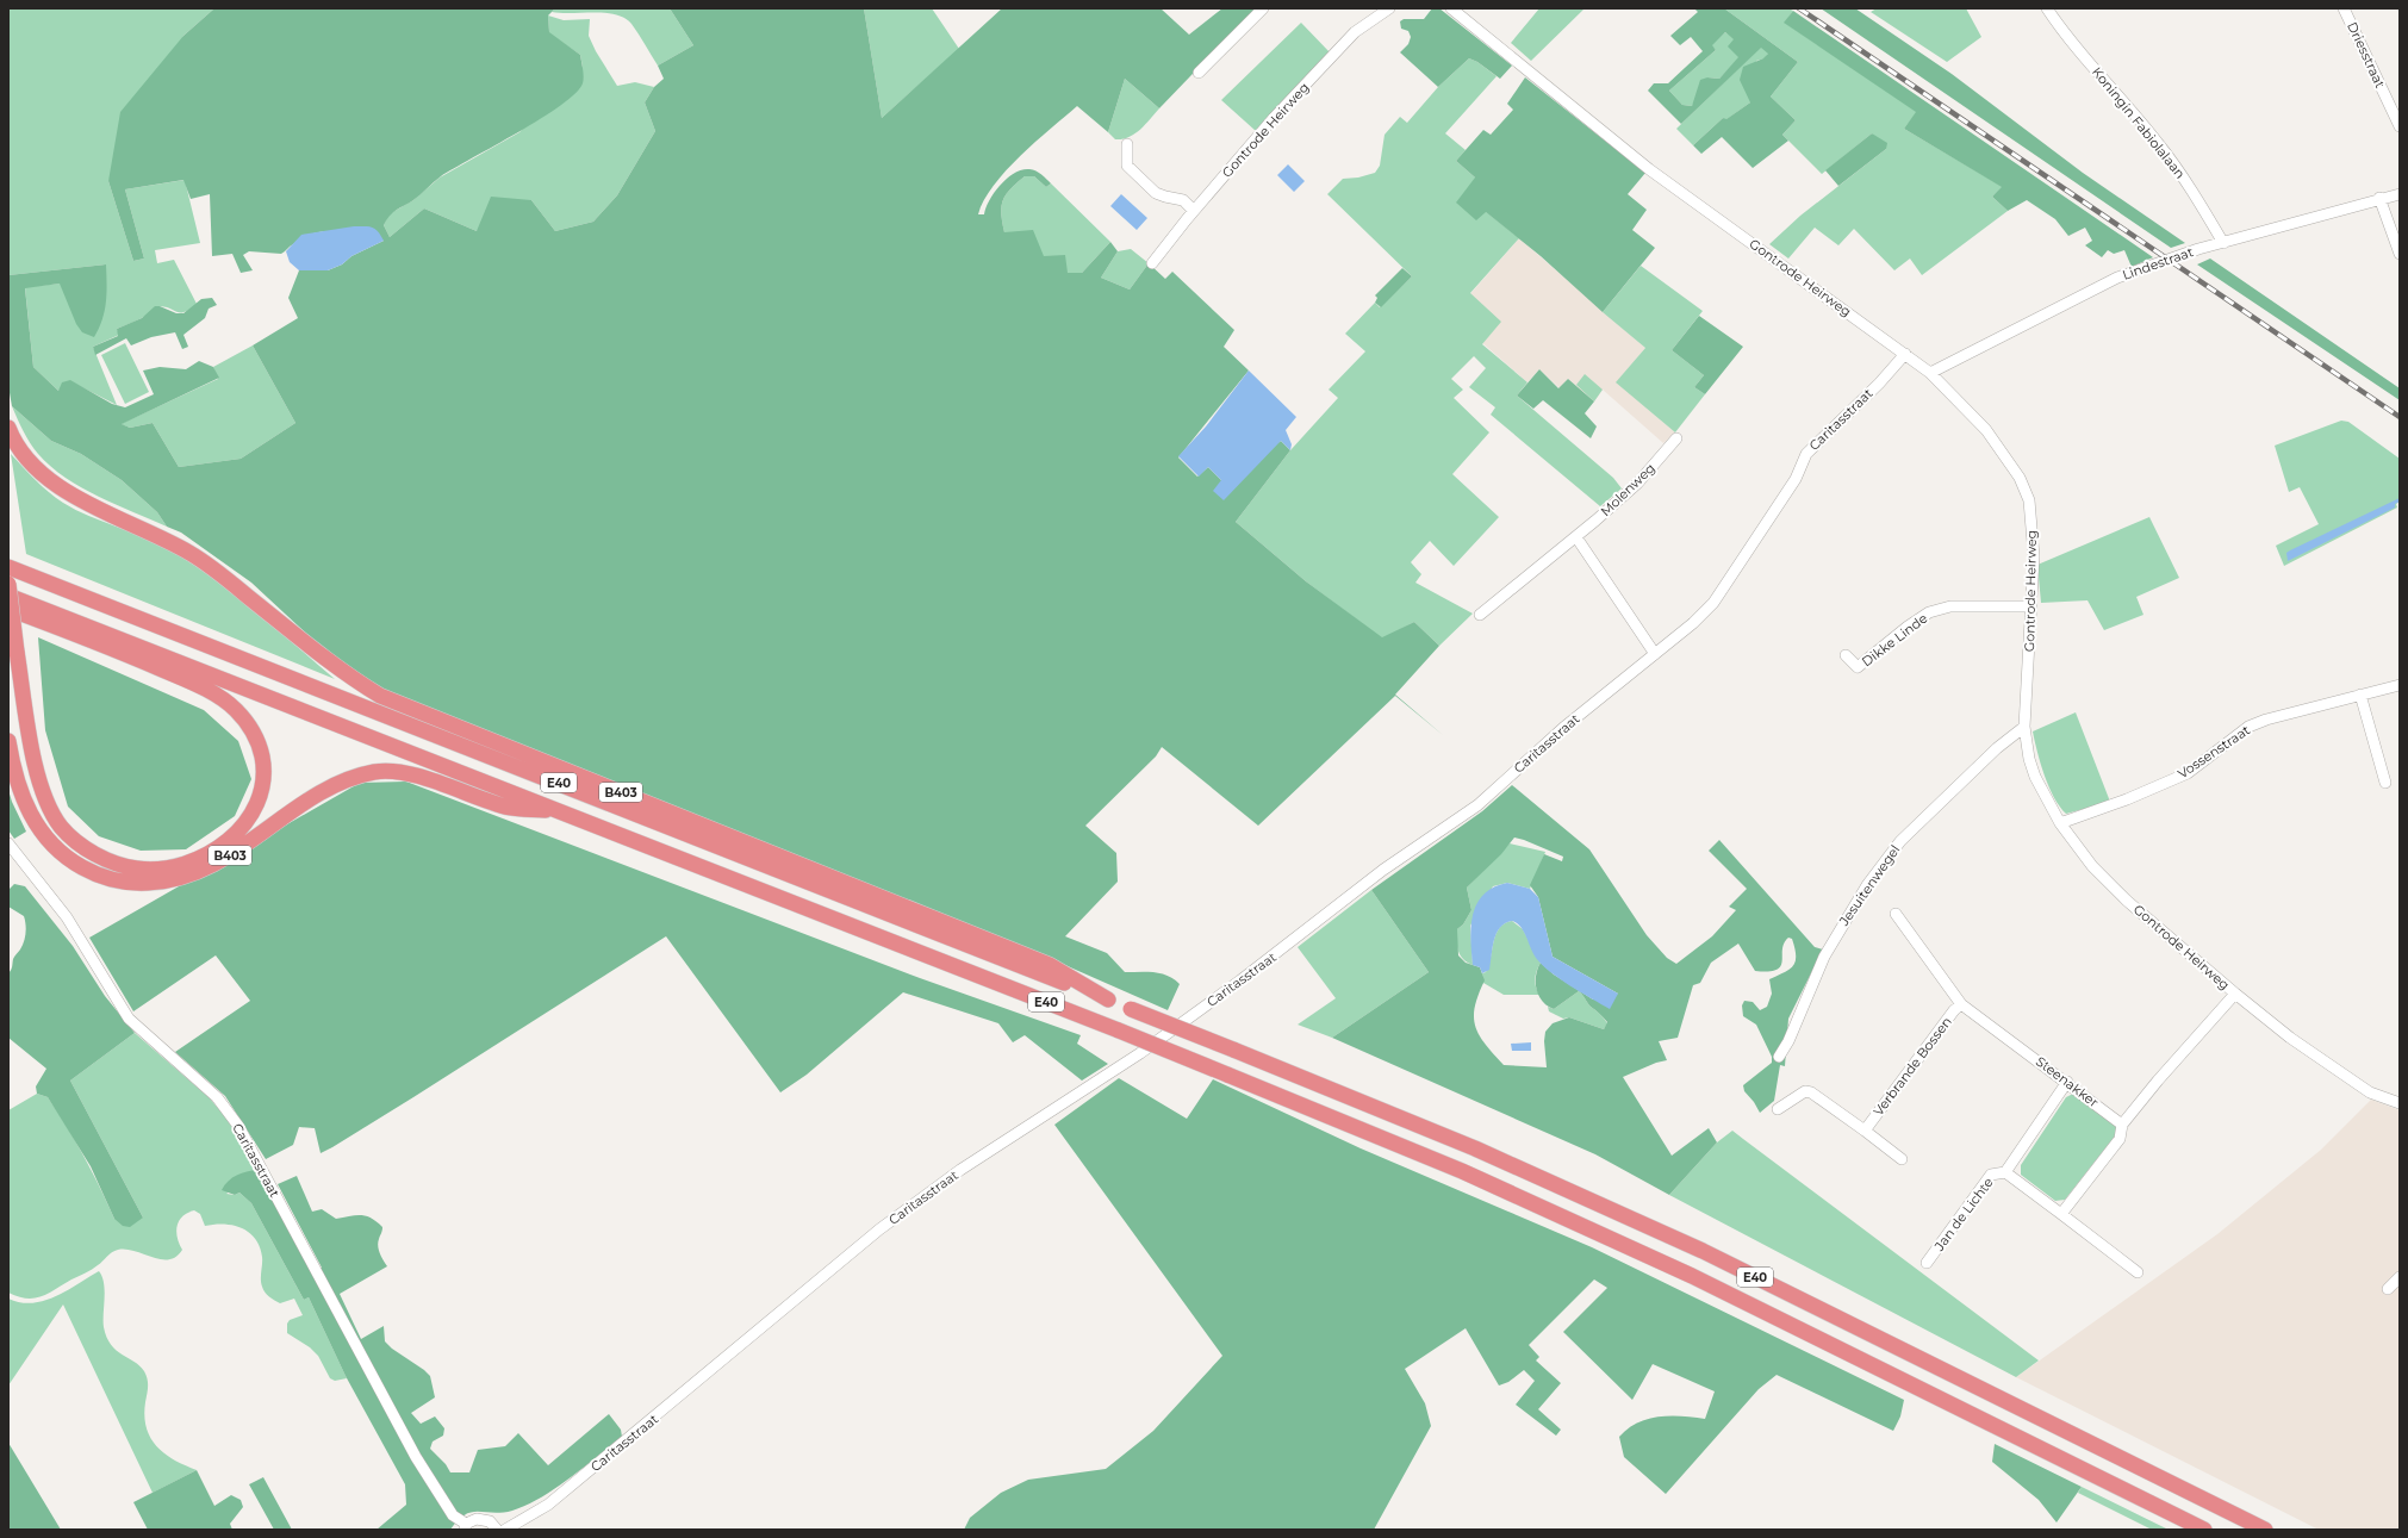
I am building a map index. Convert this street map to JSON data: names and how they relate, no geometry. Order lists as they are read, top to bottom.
{
  "streets": {
    "highway": ["E40", "B403"],
    "street": [
      "Driesstraat",
      "Koningin Fabiolalaan",
      "Gontrode Heirweg",
      "Lindestraat",
      "Caritasstraat",
      "Molenweg",
      "Dikke Linde",
      "Vossenstraat",
      "Jesuitenwegel",
      "Verbrande Bossen",
      "Steenakker",
      "Jan de Lichte"
    ]
  },
  "crossings": [
    ["Koningin Fabiolalaan", "Lindestraat"],
    ["Gontrode Heirweg", "Lindestraat"],
    ["Gontrode Heirweg", "Caritasstraat"],
    ["Gontrode Heirweg", "Dikke Linde"],
    ["Gontrode Heirweg", "Vossenstraat"],
    ["Gontrode Heirweg", "Jesuitenwegel"],
    ["E40", "B403"],
    ["Verbrande Bossen", "Steenakker"],
    ["Steenakker", "Jan de Lichte"]
  ]
}
